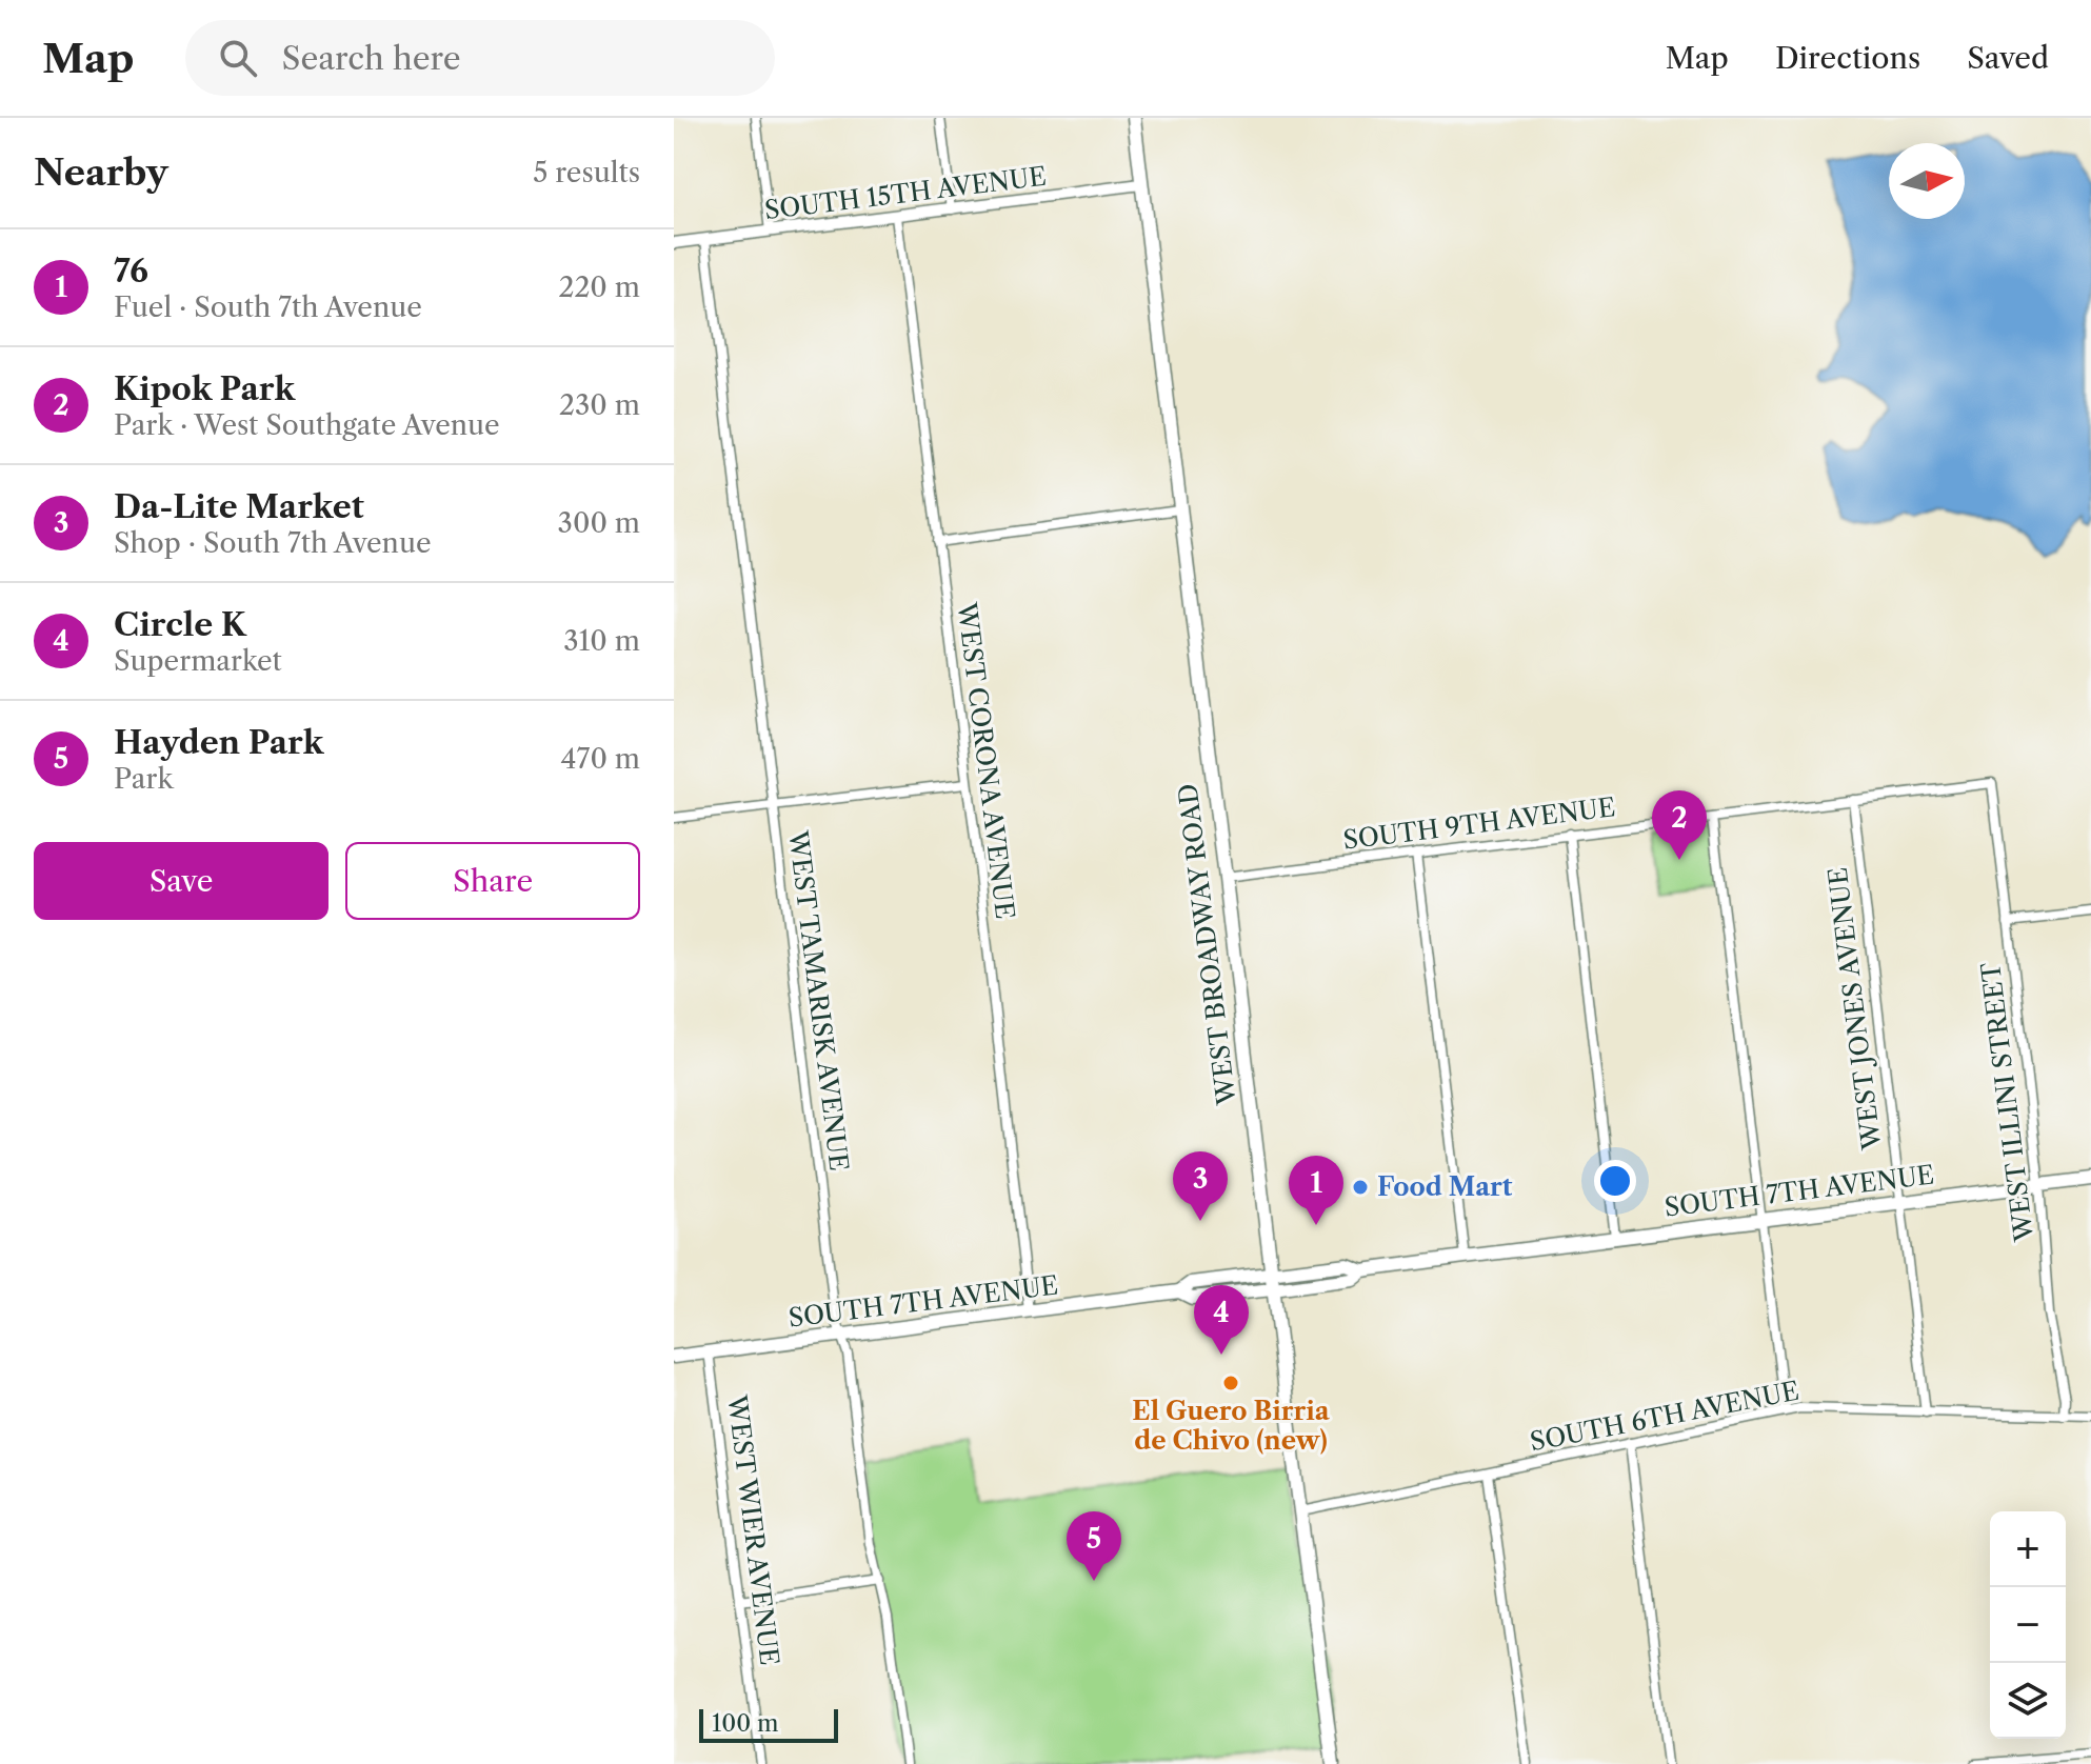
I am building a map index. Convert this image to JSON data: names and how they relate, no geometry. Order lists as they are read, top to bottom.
{
  "streets": {
    "main road": ["WEST BROADWAY ROAD", "SOUTH 7TH AVENUE"],
    "street": [
      "SOUTH 15TH AVENUE",
      "WEST CORONA AVENUE",
      "SOUTH 9TH AVENUE",
      "WEST TAMARISK AVENUE",
      "WEST JONES AVENUE",
      "WEST ILLINI STREET",
      "SOUTH 6TH AVENUE",
      "WEST WIER AVENUE"
    ]
  },
  "crossings": [
    ["SOUTH 15TH AVENUE", "WEST CORONA AVENUE"],
    ["SOUTH 15TH AVENUE", "WEST BROADWAY ROAD"],
    ["SOUTH 15TH AVENUE", "WEST TAMARISK AVENUE"],
    ["WEST CORONA AVENUE", "SOUTH 7TH AVENUE"],
    ["SOUTH 9TH AVENUE", "WEST BROADWAY ROAD"],
    ["SOUTH 9TH AVENUE", "WEST JONES AVENUE"],
    ["SOUTH 9TH AVENUE", "WEST ILLINI STREET"],
    ["WEST BROADWAY ROAD", "SOUTH 7TH AVENUE"],
    ["WEST BROADWAY ROAD", "SOUTH 6TH AVENUE"],
    ["WEST TAMARISK AVENUE", "SOUTH 7TH AVENUE"],
    ["WEST JONES AVENUE", "SOUTH 7TH AVENUE"],
    ["WEST JONES AVENUE", "SOUTH 6TH AVENUE"],
    ["WEST ILLINI STREET", "SOUTH 7TH AVENUE"],
    ["WEST ILLINI STREET", "SOUTH 6TH AVENUE"],
    ["SOUTH 7TH AVENUE", "WEST WIER AVENUE"]
  ],
  "places": ["Food Mart", "El Guero Birria de Chivo (new)"],
  "scale_bar": "100 m",
  "north": "right",
  "page": {
    "header": "Map",
    "search": "Search here",
    "nav": ["Map", "Directions", "Saved"],
    "heading": ["Nearby", "5 results"],
    "list": [
      {
        "mark": "1",
        "name": "76",
        "note": "Fuel · South 7th Avenue",
        "value": "220 m"
      },
      {
        "mark": "2",
        "name": "Kipok Park",
        "note": "Park · West Southgate Avenue",
        "value": "230 m"
      },
      {
        "mark": "3",
        "name": "Da-Lite Market",
        "note": "Shop · South 7th Avenue",
        "value": "300 m"
      },
      {
        "mark": "4",
        "name": "Circle K",
        "note": "Supermarket",
        "value": "310 m"
      },
      {
        "mark": "5",
        "name": "Hayden Park",
        "note": "Park",
        "value": "470 m"
      }
    ],
    "pins": [
      "2",
      "3",
      "1",
      "4",
      "5"
    ],
    "buttons": ["Save", "Share"],
    "map_buttons": ["+", "−"],
    "scale": "100 m"
  }
}
